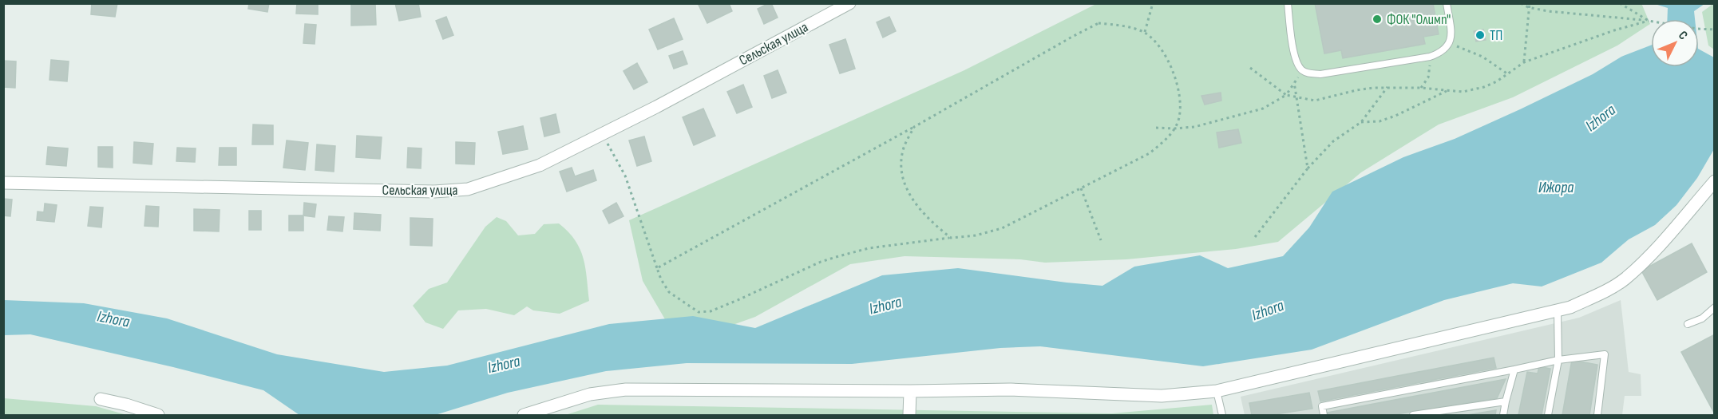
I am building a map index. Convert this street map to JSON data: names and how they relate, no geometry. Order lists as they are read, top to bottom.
{
  "streets": {
    "street": ["Сельская улица"]
  },
  "water": ["Izhora", "Ижора"],
  "places": ["ФОК \"Олимп\"", "ТП"],
  "north": "top right"
}
